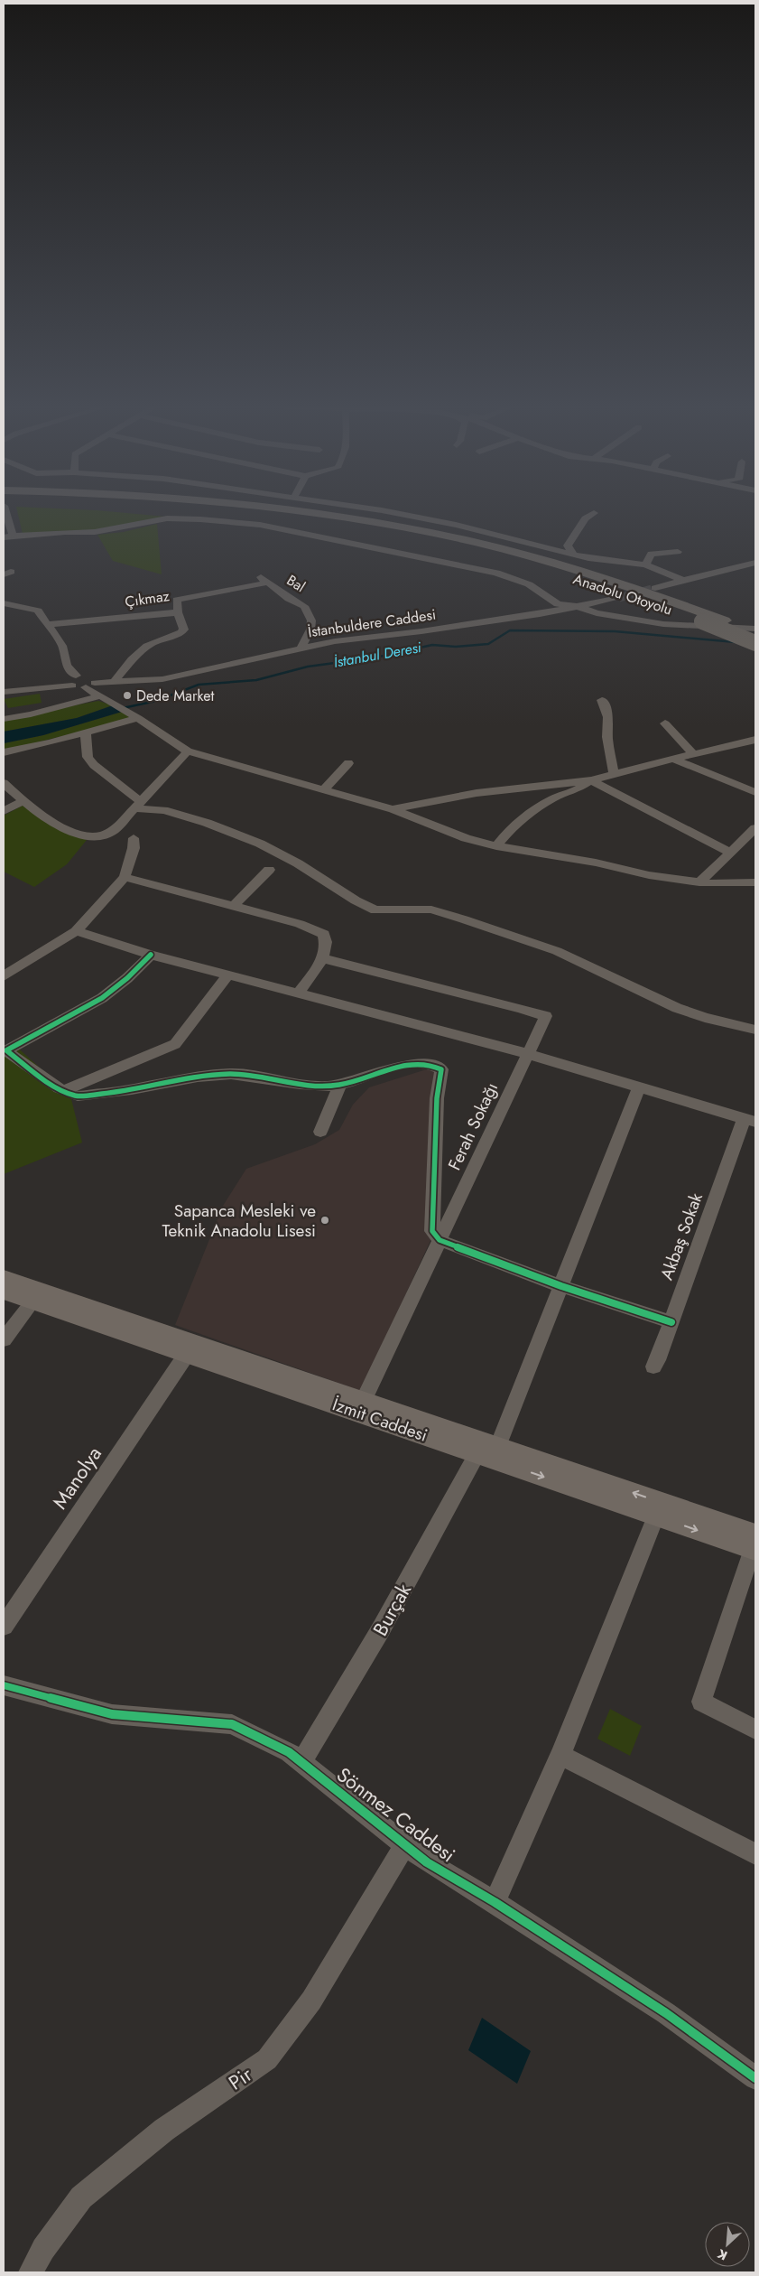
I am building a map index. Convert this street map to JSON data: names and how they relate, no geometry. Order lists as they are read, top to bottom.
{
  "streets": {
    "highway": ["Anadolu Otoyolu"],
    "main road": ["İzmit Caddesi"],
    "street": [
      "Bal",
      "Çıkmaz",
      "İstanbuldere Caddesi",
      "Ferah Sokağı",
      "Akbaş Sokak",
      "Manolya",
      "Burçak",
      "Sönmez Caddesi",
      "Pir"
    ]
  },
  "crossings": [
    ["Bal", "Çıkmaz"],
    ["Bal", "İstanbuldere Caddesi"],
    ["Ferah Sokağı", "İzmit Caddesi"],
    ["İzmit Caddesi", "Manolya"],
    ["İzmit Caddesi", "Burçak"],
    ["Burçak", "Sönmez Caddesi"],
    ["Sönmez Caddesi", "Pir"]
  ],
  "water": ["İstanbul Deresi"],
  "places": ["Dede Market", "Sapanca Mesleki ve Teknik Anadolu Lisesi"],
  "north": "bottom left"
}
